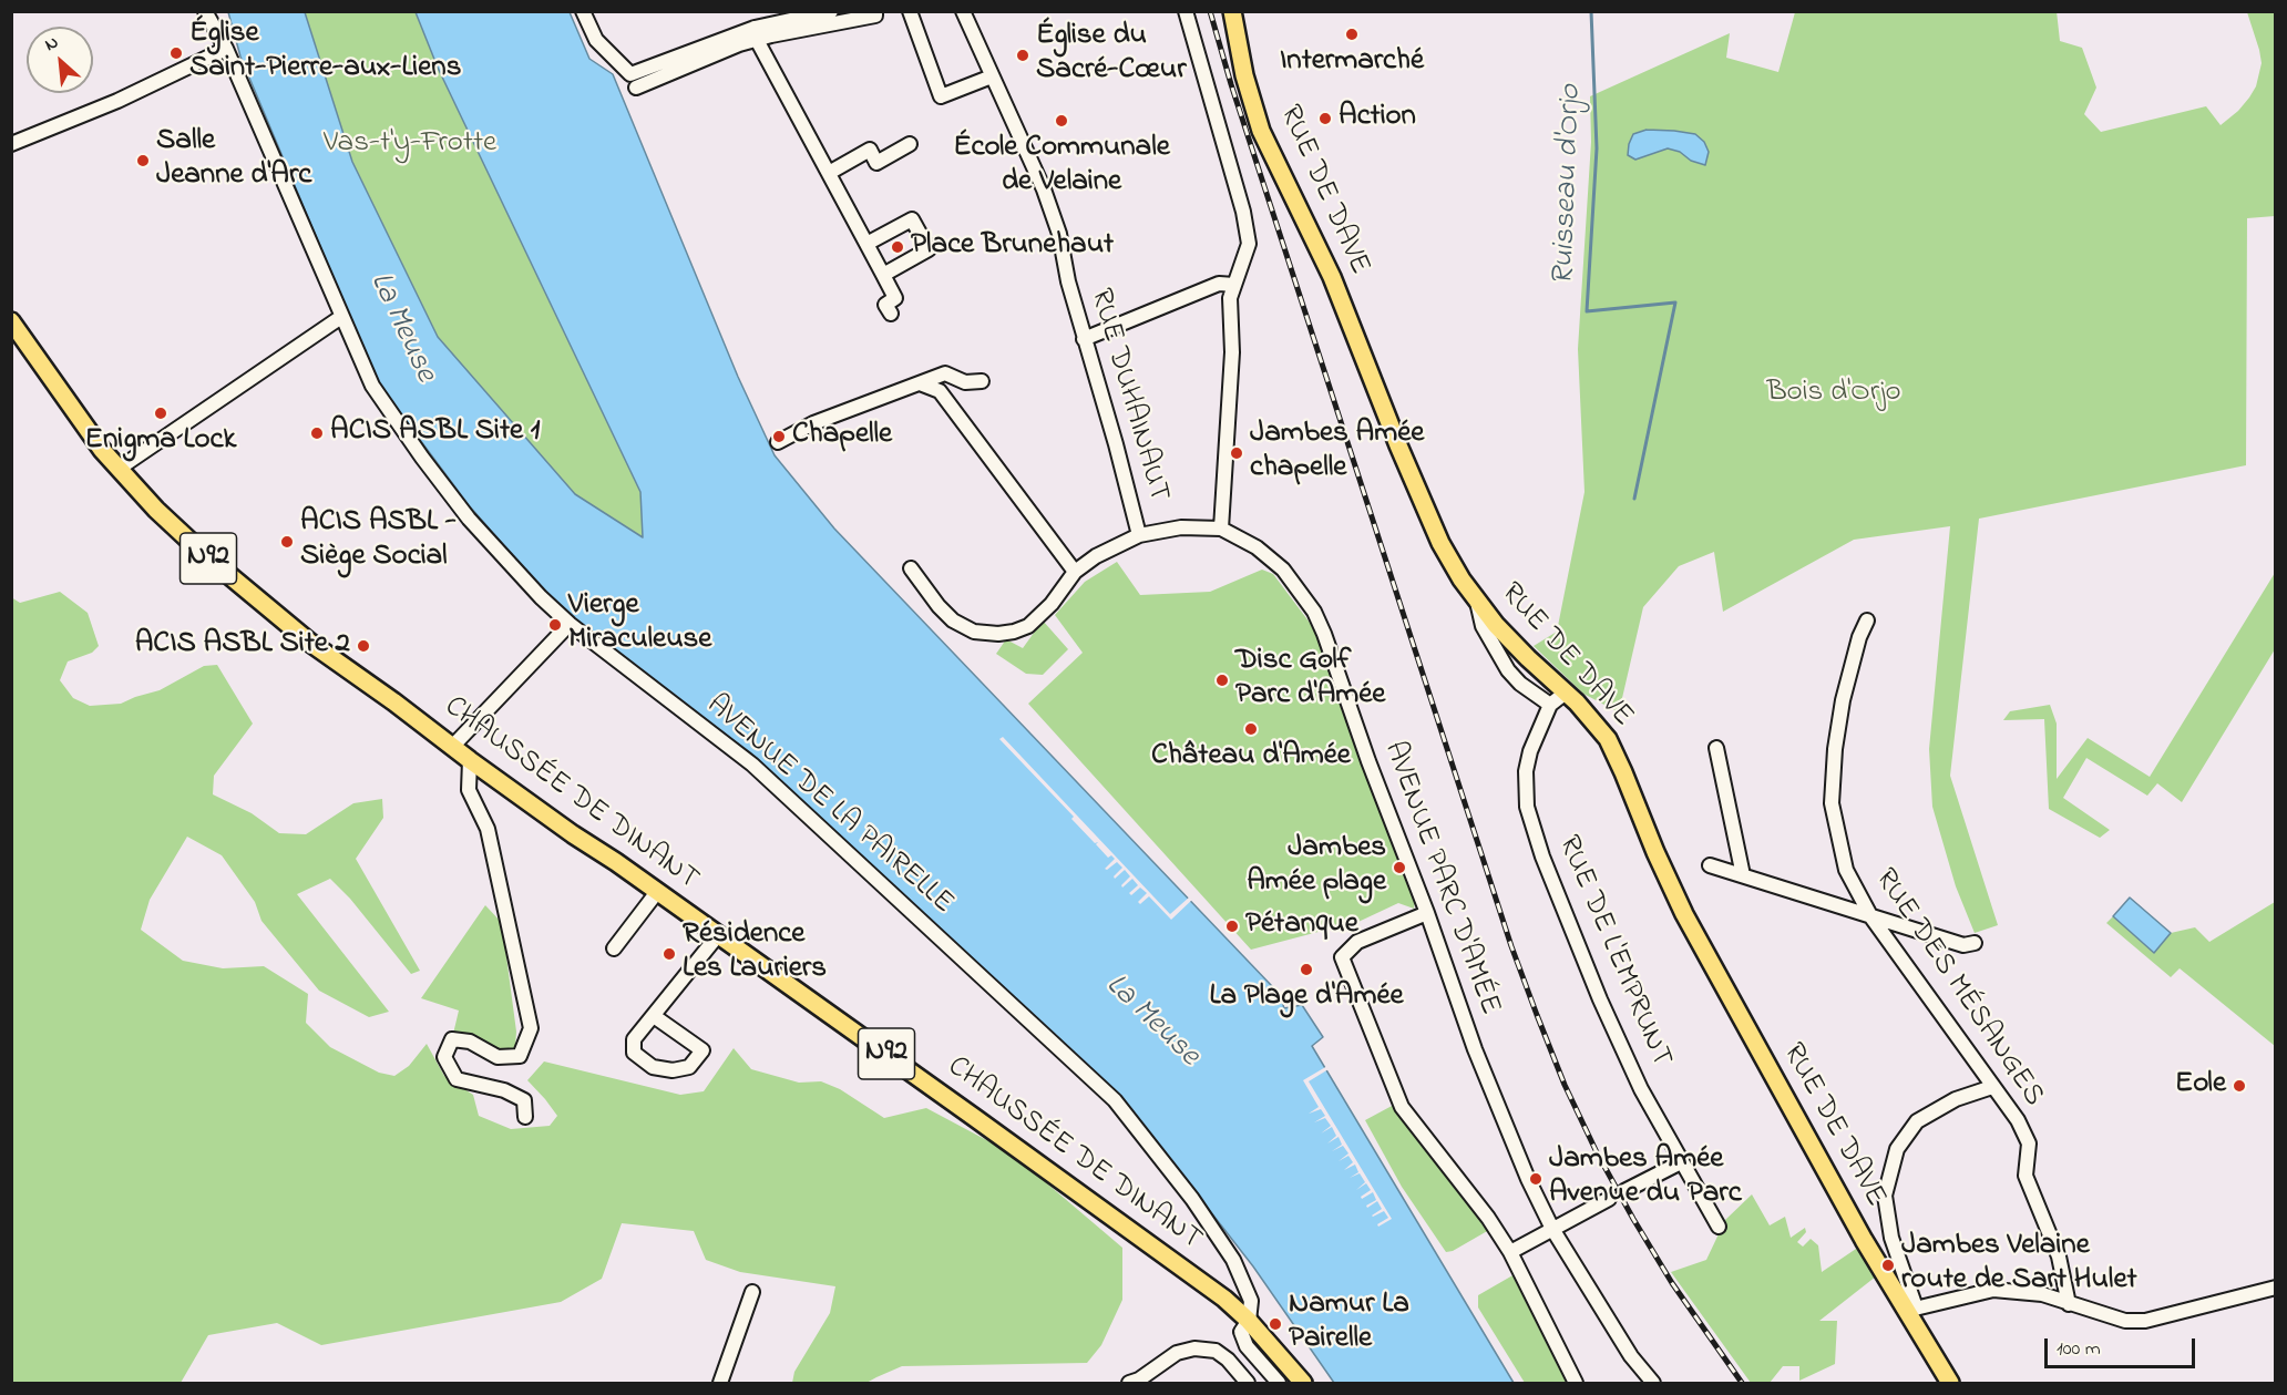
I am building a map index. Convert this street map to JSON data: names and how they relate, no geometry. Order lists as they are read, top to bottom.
{
  "streets": {
    "main road": ["RUE DE DAVE", "N92", "CHAUSSÉE DE DINANT"],
    "street": [
      "RUE DUHAINAUT",
      "AVENUE DE LA PAIRELLE",
      "AVENUE PARC D'AMÉE",
      "RUE DE L'EMPRUNT",
      "RUE DES MÉSANGES"
    ]
  },
  "crossings": [
    ["RUE DE DAVE", "RUE DE L'EMPRUNT"],
    ["CHAUSSÉE DE DINANT", "AVENUE DE LA PAIRELLE"]
  ],
  "water": ["Ruisseau d'Orjo", "La Meuse"],
  "parks": ["Vas-t'y-Frotte", "Bois d'Orjo"],
  "places": [
    "Intermarché",
    "Église Saint-Pierre-aux-Liens",
    "Église du Sacré-Cœur",
    "Action",
    "École Communale de Velaine",
    "Salle Jeanne d'Arc",
    "Place Brunehaut",
    "Enigma Lock",
    "ACIS ASBL Site 1",
    "Chapelle",
    "Jambes Amée chapelle",
    "ACIS ASBL - Siège Social",
    "Vierge Miraculeuse",
    "ACIS ASBL Site 2",
    "Disc Golf Parc d'Amée",
    "Château d'Amée",
    "Jambes Amée plage",
    "Pétanque",
    "Résidence Les Lauriers",
    "La Plage d'Amée",
    "Eole",
    "Jambes Amée Avenue du Parc",
    "Jambes Velaine route de Sart Hulet",
    "Namur La Pairelle"
  ],
  "scale_bar": "100 m",
  "north": "top left"
}
